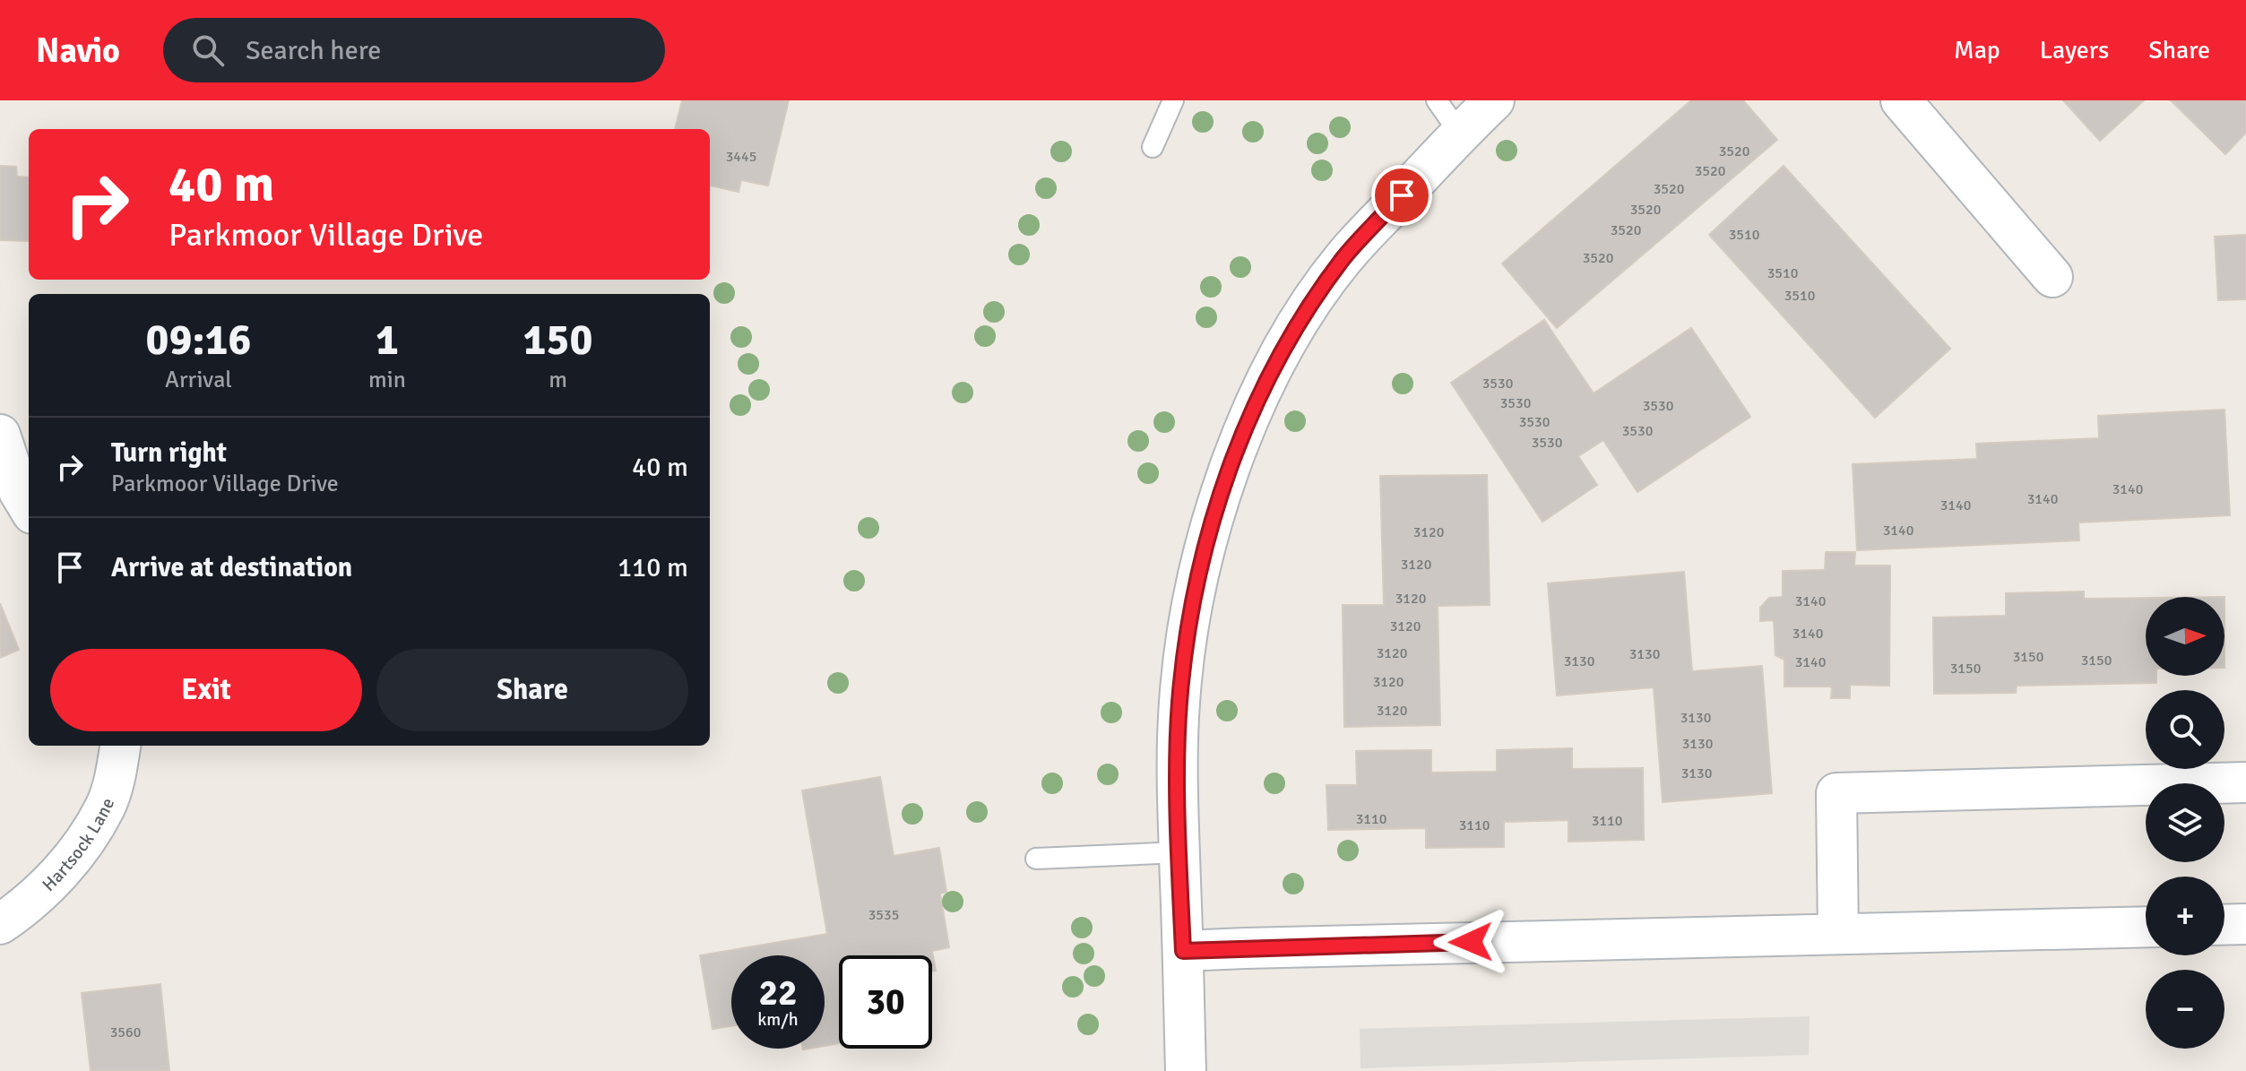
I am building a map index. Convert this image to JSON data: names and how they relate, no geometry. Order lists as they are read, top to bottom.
{
  "streets": {
    "street": ["Hartsock Lane"]
  },
  "house_numbers": [
    "3520",
    "3445",
    "3520",
    "3520",
    "3520",
    "3520",
    "3510",
    "3520",
    "3510",
    "3510",
    "3530",
    "3530",
    "3530",
    "3530",
    "3530",
    "3530",
    "3140",
    "3140",
    "3140",
    "3140",
    "3120",
    "3120",
    "3120",
    "3140",
    "3120",
    "3140",
    "3120",
    "3130",
    "3150",
    "3150",
    "3130",
    "3140",
    "3150",
    "3120",
    "3120",
    "3130",
    "3130",
    "3130",
    "3110",
    "3110",
    "3110",
    "3535",
    "3560"
  ],
  "north": "right",
  "page": {
    "header": "Navio",
    "search": "Search here",
    "nav": ["Map", "Layers", "Share"],
    "turn": ["40 m", "Parkmoor Village Drive"],
    "eta": [
      "09:16",
      "Arrival",
      "1",
      "min",
      "150",
      "m"
    ],
    "list": [
      {
        "name": "Turn right",
        "note": "Parkmoor Village Drive",
        "value": "40 m"
      },
      {
        "name": "Arrive at destination",
        "value": "110 m"
      }
    ],
    "map_buttons": ["+", "−"],
    "buttons": ["Exit", "Share"],
    "speed": "22 km/h",
    "limit": "30"
  }
}
